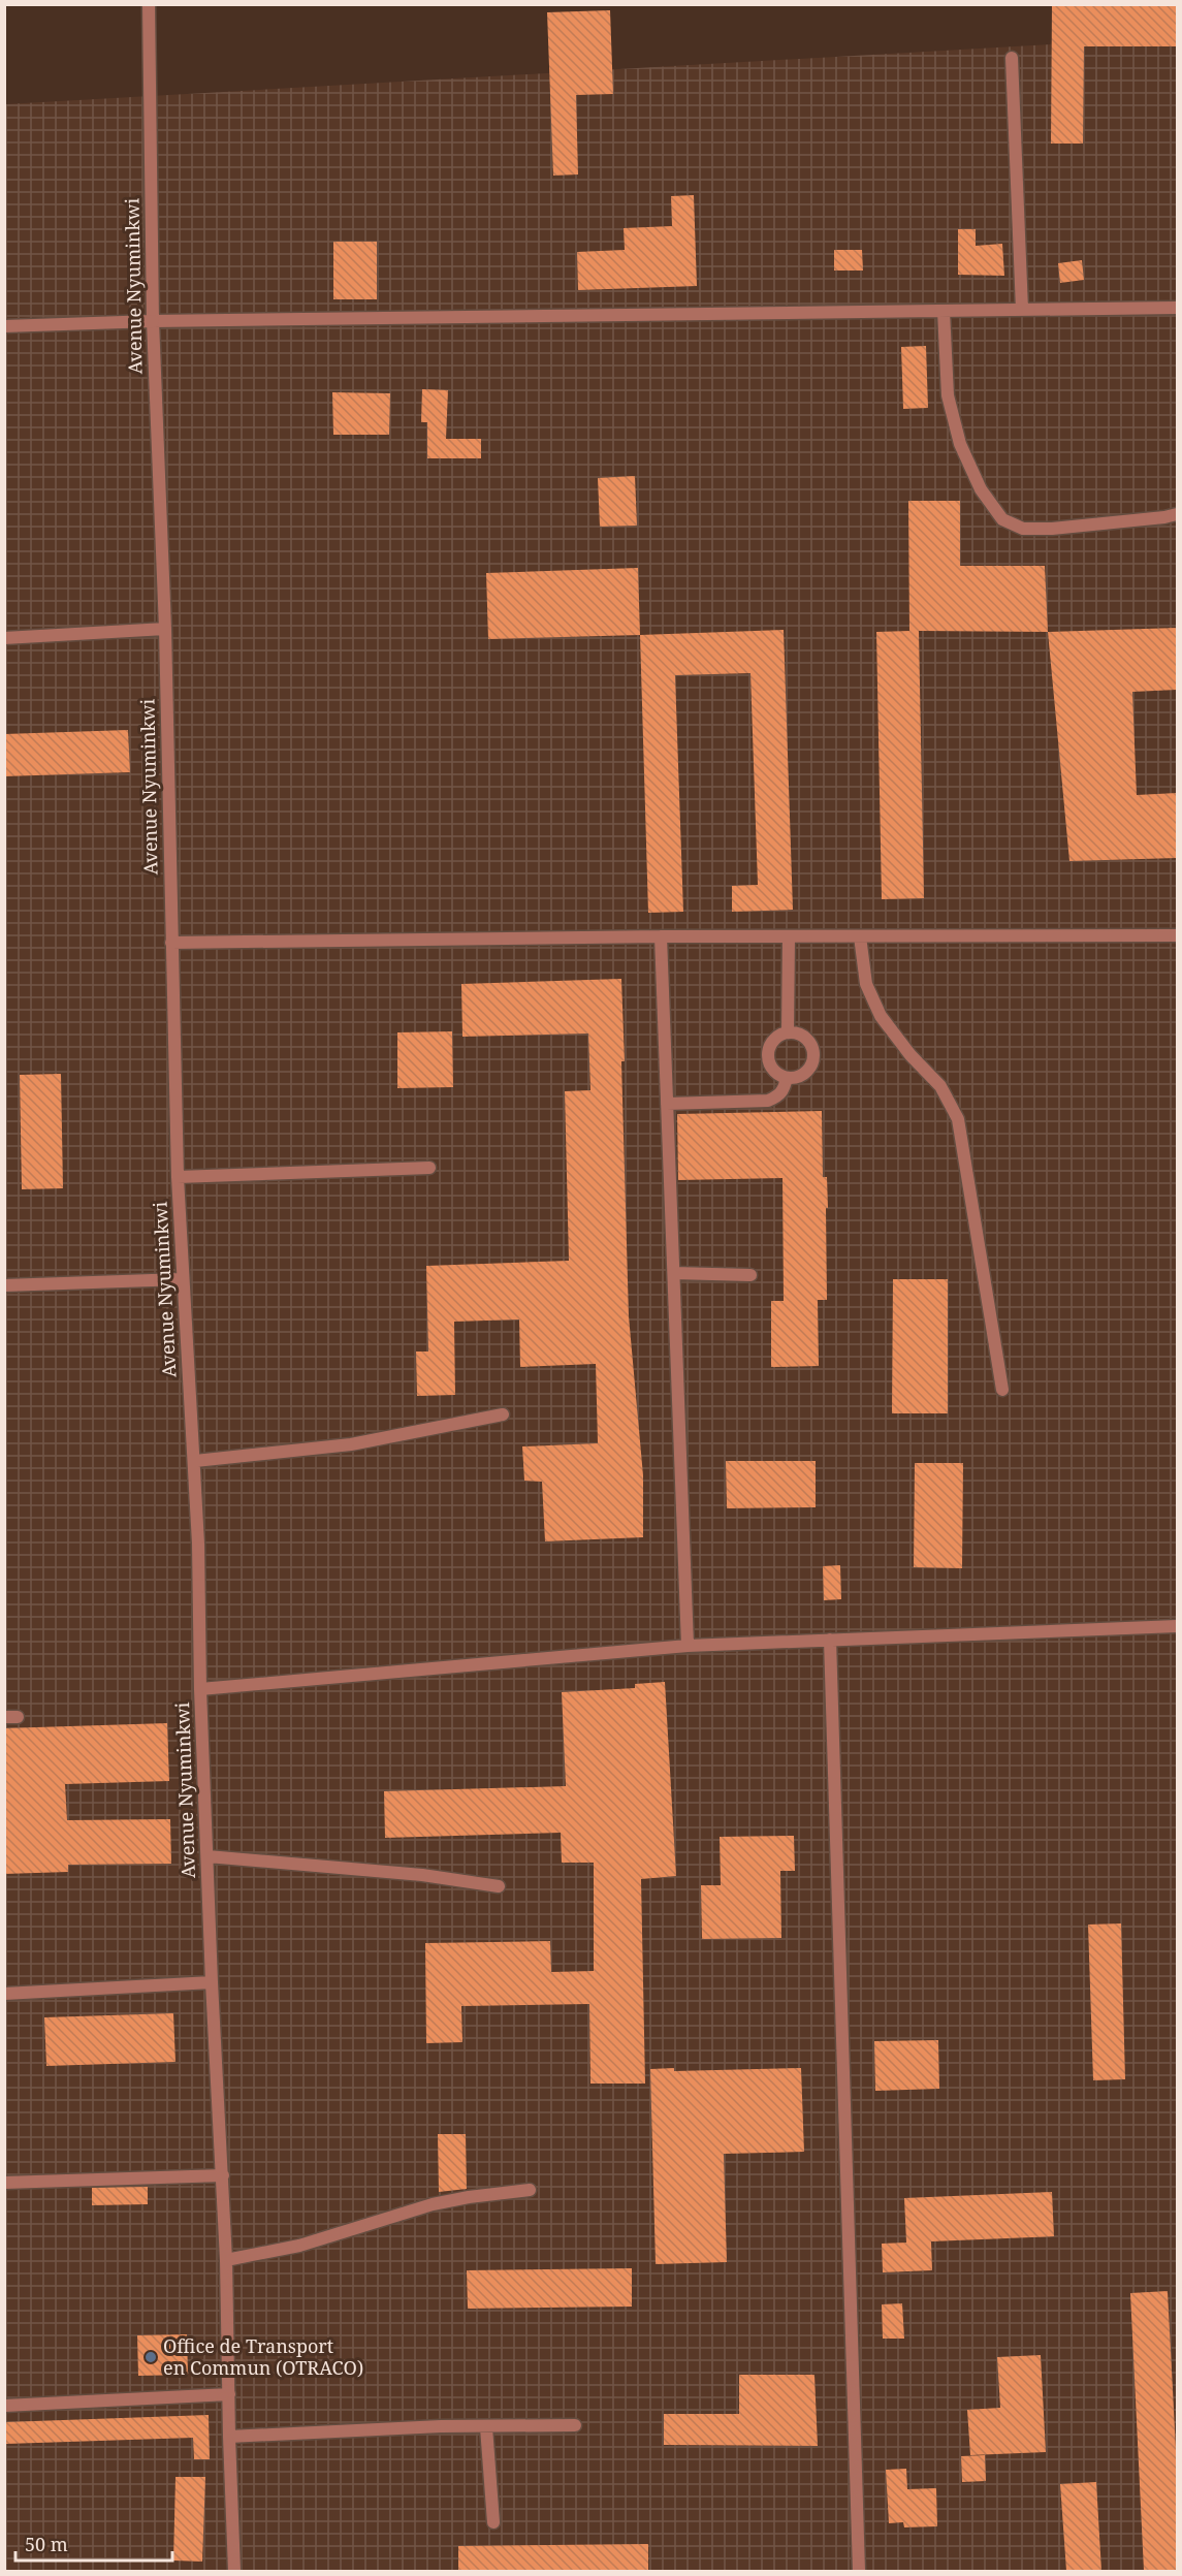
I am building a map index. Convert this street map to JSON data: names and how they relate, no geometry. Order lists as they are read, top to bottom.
{
  "streets": {
    "street": ["Avenue Nyuminkwi"]
  },
  "places": ["Office de Transport en Commun (OTRACO)"],
  "scale_bar": "50 m"
}
